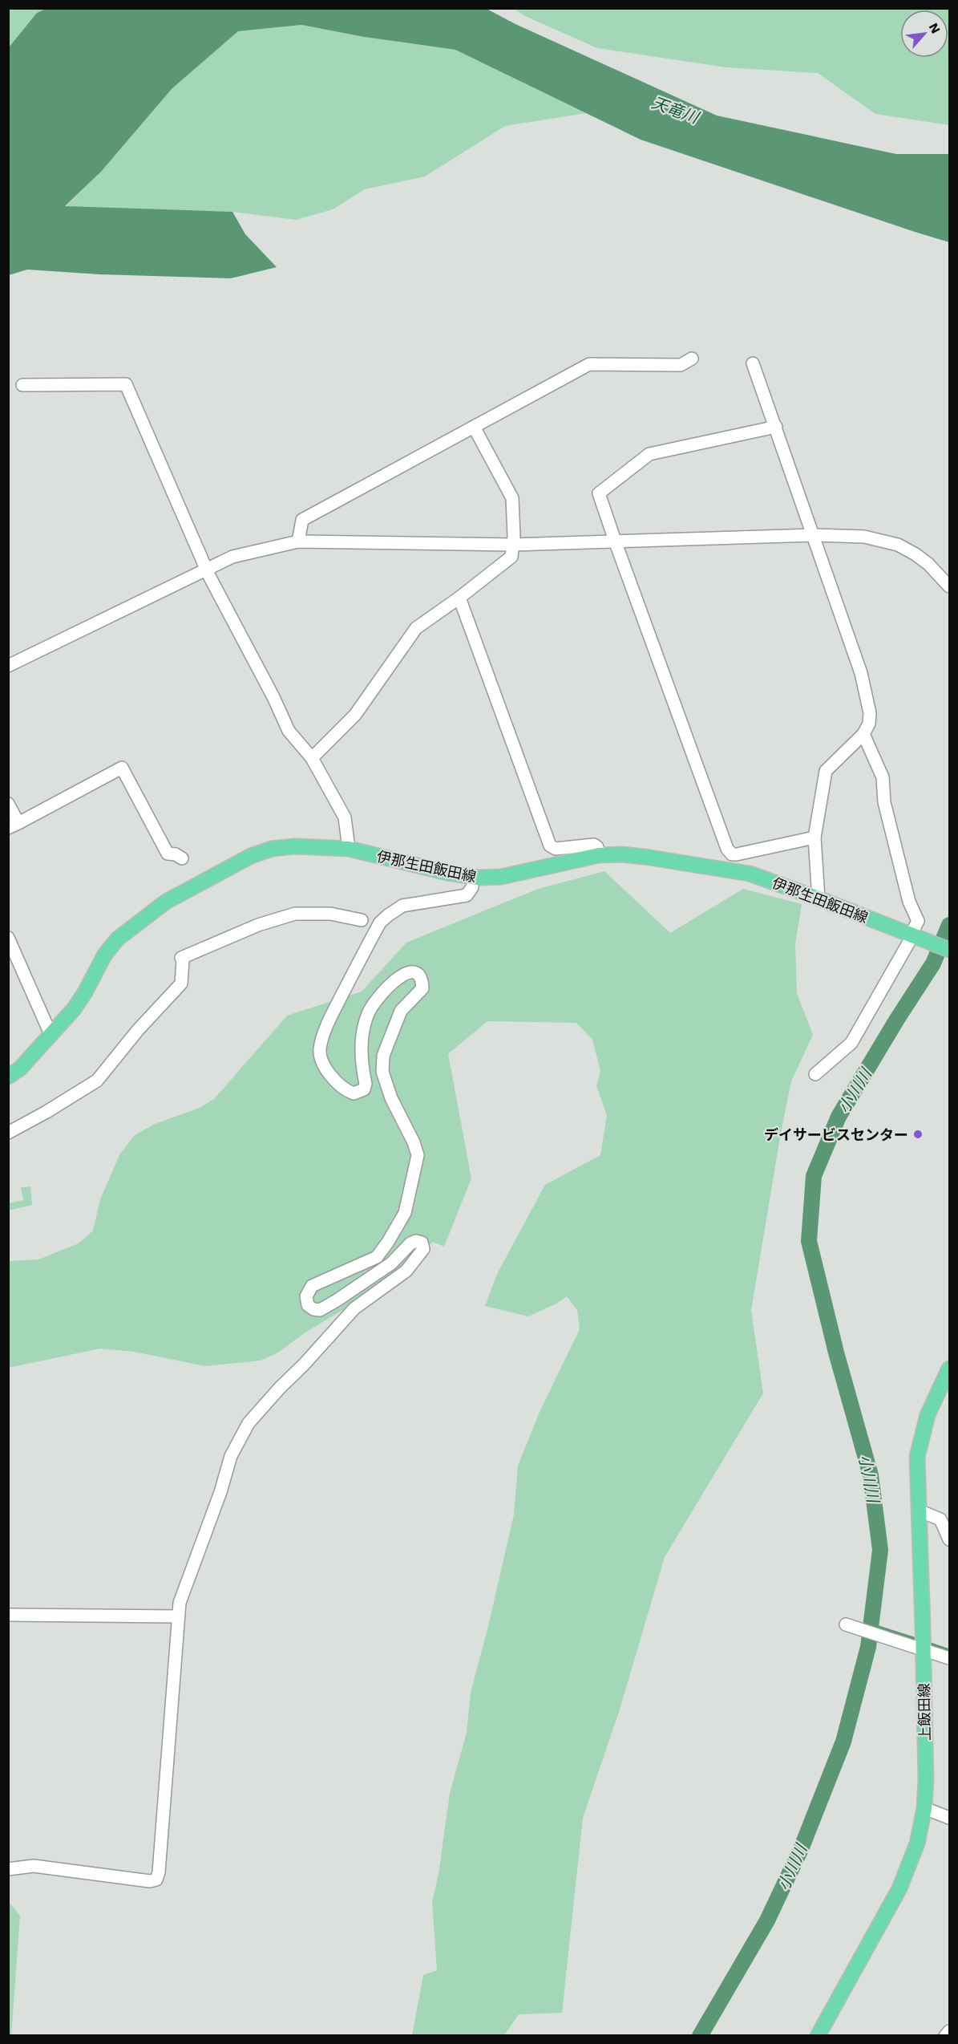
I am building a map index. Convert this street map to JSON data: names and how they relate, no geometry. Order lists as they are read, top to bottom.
{
  "streets": {
    "main road": ["伊那生田飯田線", "上飯田線"]
  },
  "water": ["天竜川", "小川川"],
  "places": ["デイサービスセンター"],
  "north": "top right"
}
